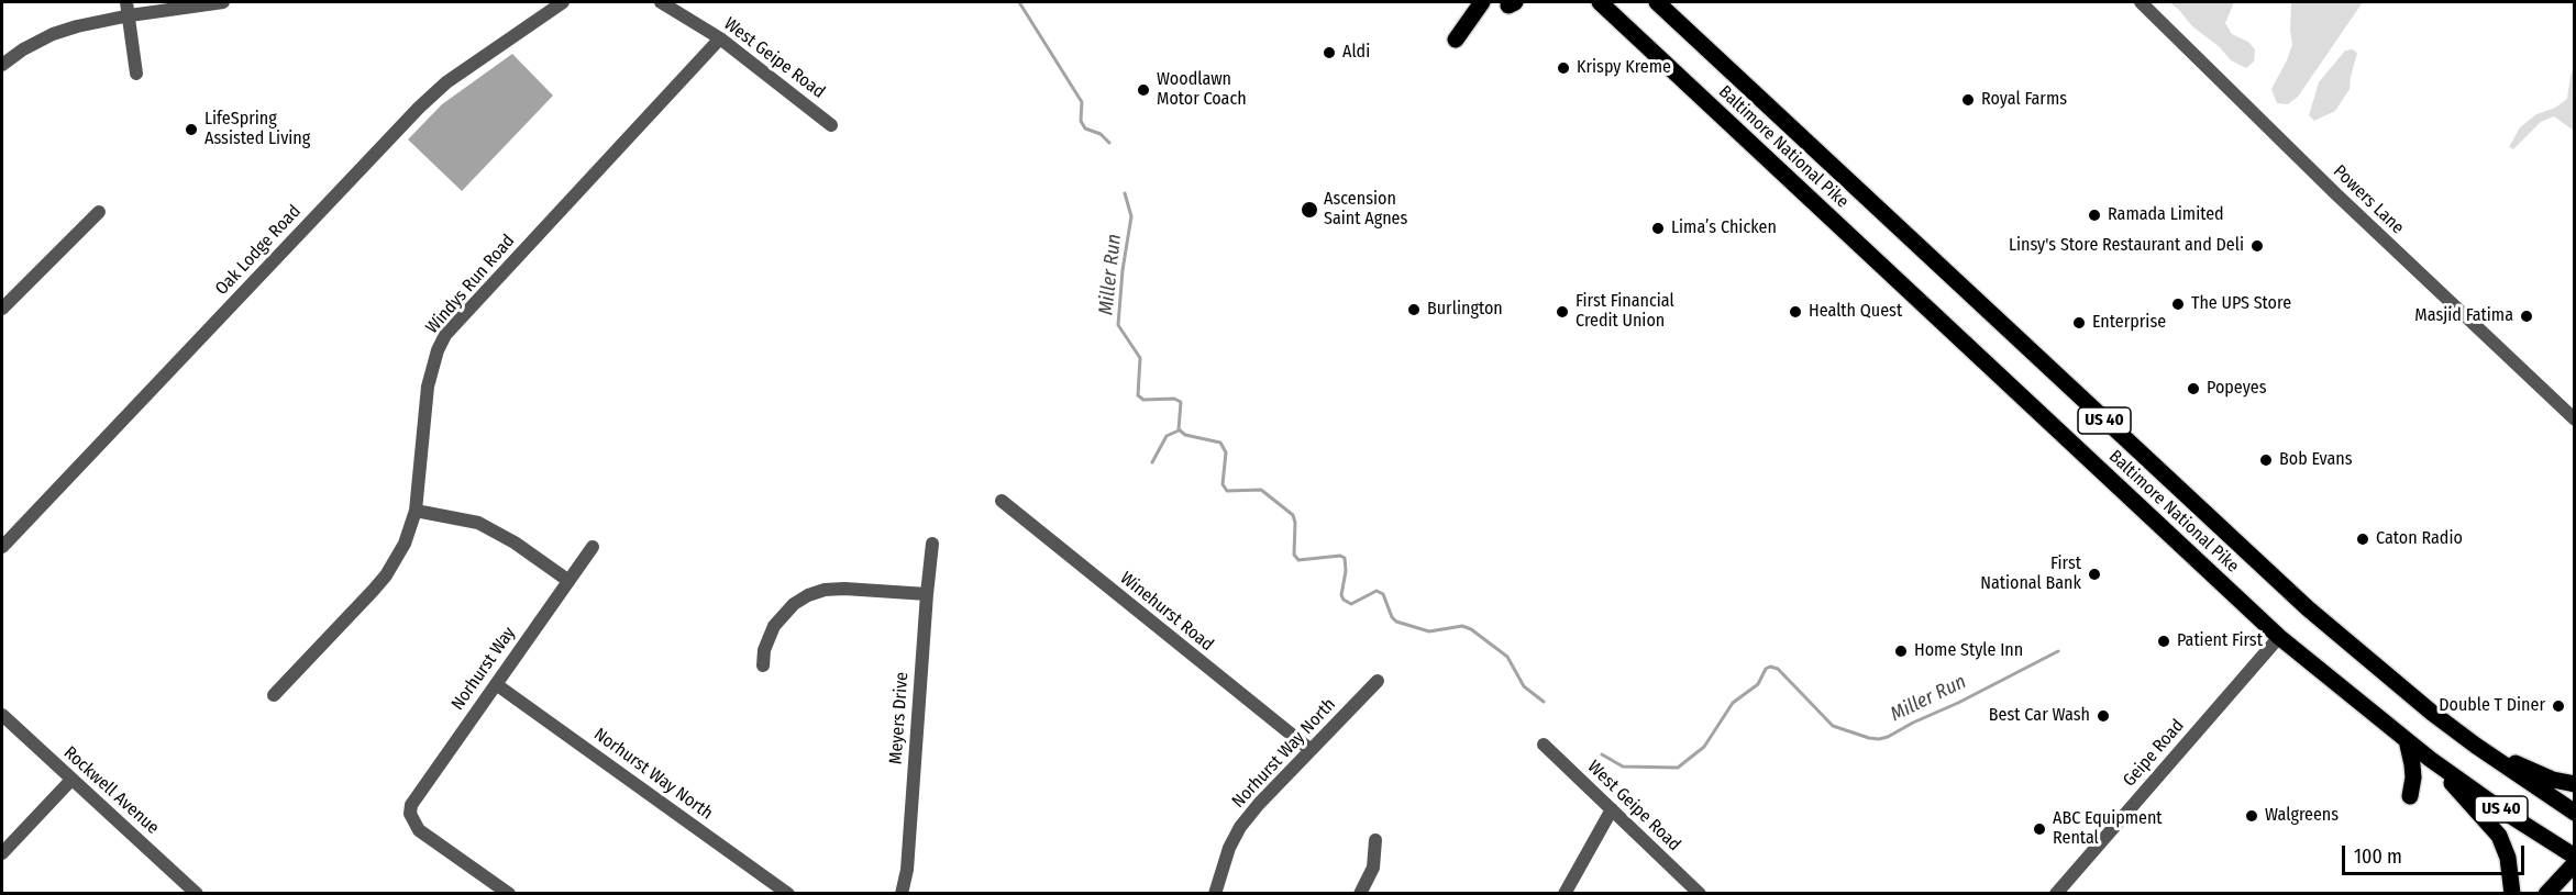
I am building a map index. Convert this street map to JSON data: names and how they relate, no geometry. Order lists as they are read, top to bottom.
{
  "streets": {
    "main road": ["Baltimore National Pike", "US 40"],
    "street": [
      "West Geipe Road",
      "Powers Lane",
      "Oak Lodge Road",
      "Windys Run Road",
      "Winehurst Road",
      "Norhurst Way",
      "Meyers Drive",
      "Norhurst Way North",
      "Geipe Road",
      "Rockwell Avenue"
    ]
  },
  "crossings": [
    ["West Geipe Road", "Windys Run Road"],
    ["Baltimore National Pike", "Geipe Road"],
    ["Winehurst Road", "Norhurst Way North"],
    ["Norhurst Way", "Norhurst Way North"]
  ],
  "water": ["Miller Run"],
  "places": [
    "Aldi",
    "Krispy Kreme",
    "Woodlawn Motor Coach",
    "Royal Farms",
    "LifeSpring Assisted Living",
    "Ascension Saint Agnes",
    "Ramada Limited",
    "Lima’s Chicken",
    "Linsy's Store Restaurant and Deli",
    "The UPS Store",
    "Burlington",
    "First Financial Credit Union",
    "Health Quest",
    "Masjid Fatima",
    "Enterprise",
    "Popeyes",
    "Bob Evans",
    "Caton Radio",
    "First National Bank",
    "Patient First",
    "Home Style Inn",
    "Double T Diner",
    "Best Car Wash",
    "Walgreens",
    "ABC Equipment Rental"
  ],
  "scale_bar": "100 m"
}
